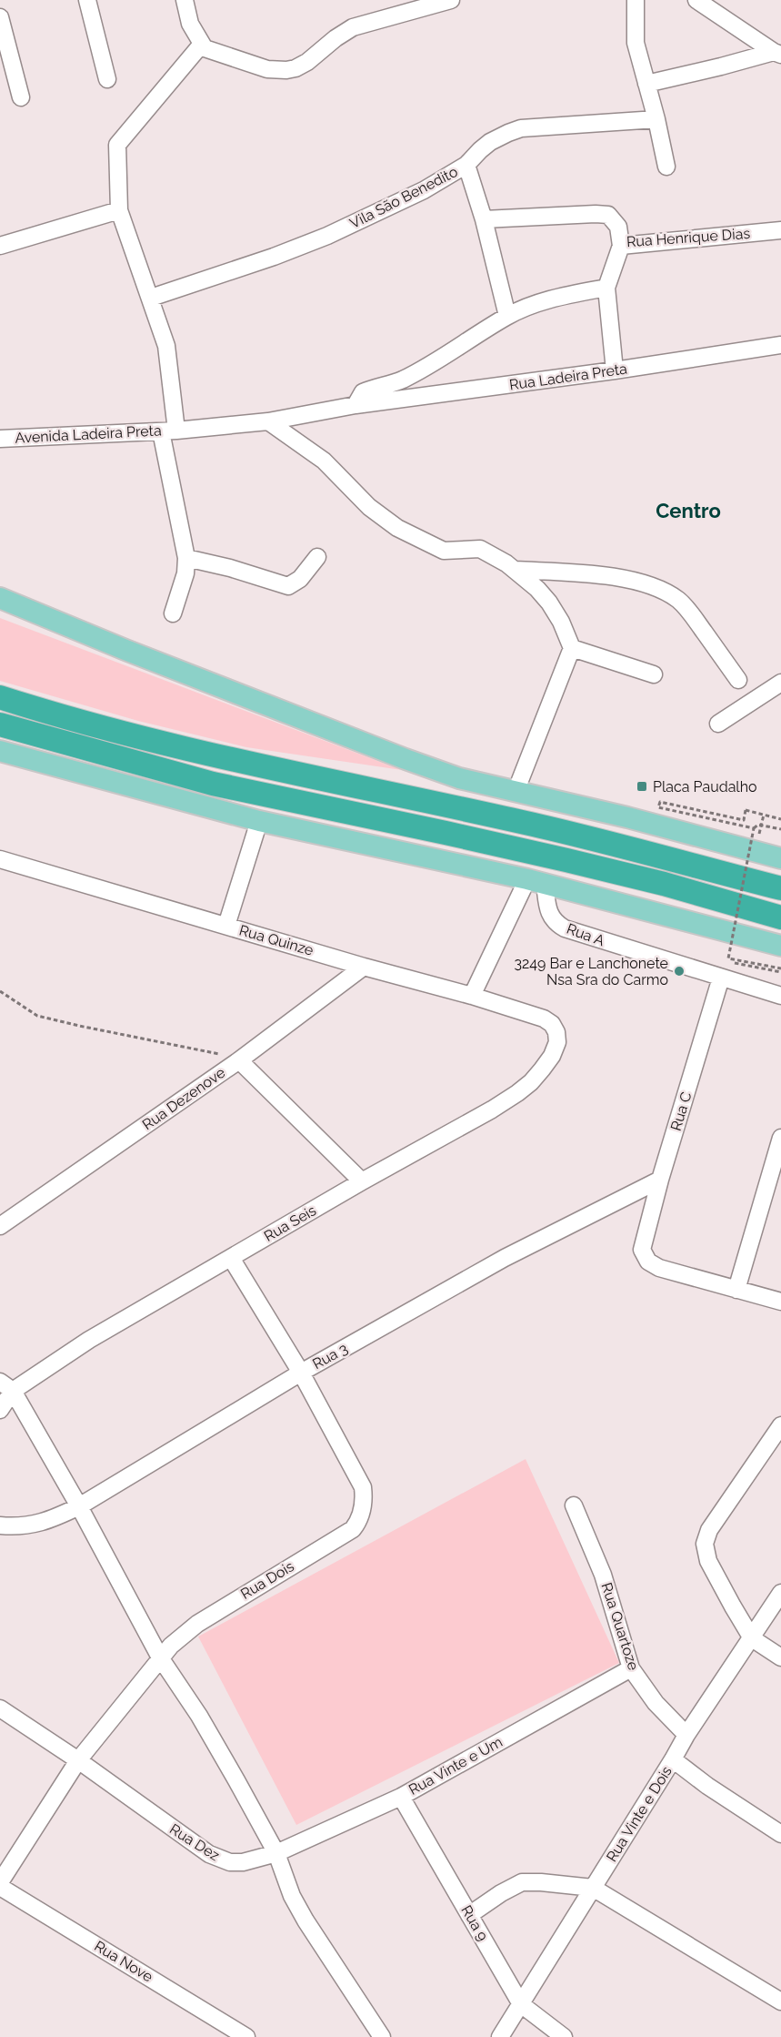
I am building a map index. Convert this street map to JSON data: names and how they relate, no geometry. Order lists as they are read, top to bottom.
{
  "streets": {
    "street": [
      "Vila São Benedito",
      "Rua Henrique Dias",
      "Rua Ladeira Preta",
      "Avenida Ladeira Preta",
      "Rua A",
      "Rua Quinze",
      "Rua Dezenove",
      "Rua C",
      "Rua Seis",
      "Rua 3",
      "Rua Dois",
      "Rua Quartoze",
      "Rua Vinte e Um",
      "Rua Vinte e Dois",
      "Rua Dez",
      "Rua 9",
      "Rua Nove"
    ]
  },
  "crossings": [
    ["Rua Ladeira Preta", "Avenida Ladeira Preta"],
    ["Rua A", "Rua C"],
    ["Rua Quinze", "Rua Dezenove"],
    ["Rua Quinze", "Rua Seis"],
    ["Rua C", "Rua 3"],
    ["Rua Seis", "Rua Dois"],
    ["Rua 3", "Rua Dois"],
    ["Rua Dois", "Rua Dez"],
    ["Rua Quartoze", "Rua Vinte e Um"],
    ["Rua Quartoze", "Rua Vinte e Dois"],
    ["Rua Vinte e Um", "Rua Dez"],
    ["Rua Vinte e Um", "Rua 9"],
    ["Rua Vinte e Dois", "Rua 9"]
  ],
  "districts": ["Centro"],
  "places": {
    "transit": ["Placa Paudalho"],
    "other": ["3249 Bar e Lanchonete Nsa Sra do Carmo"]
  }
}
